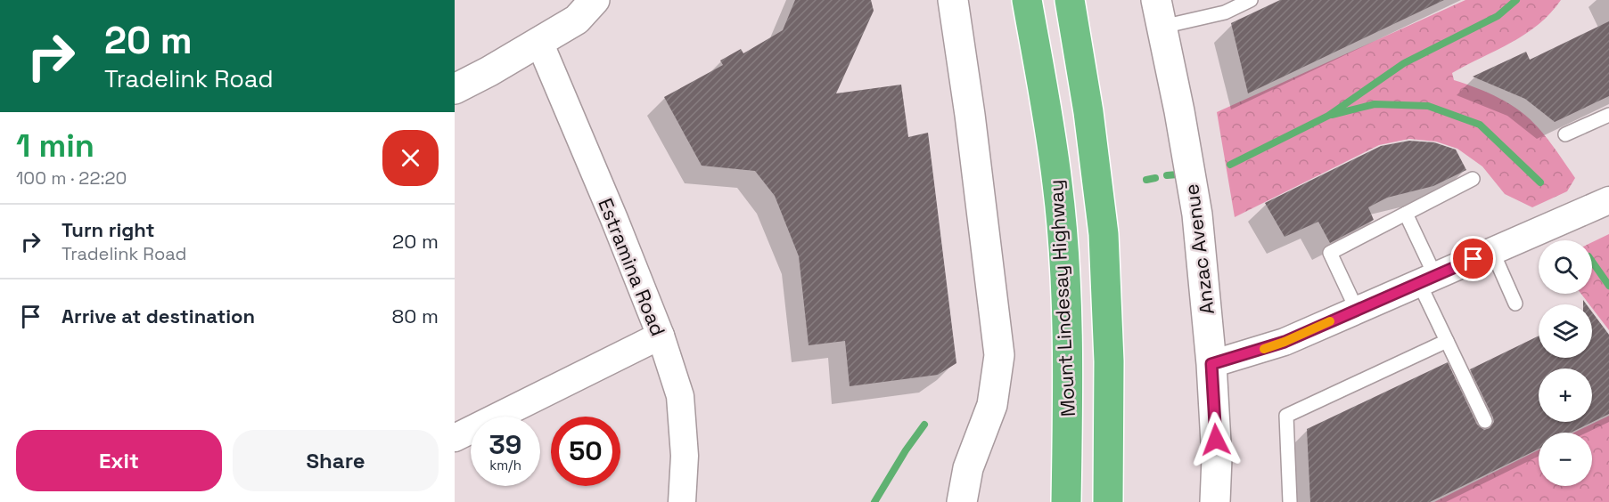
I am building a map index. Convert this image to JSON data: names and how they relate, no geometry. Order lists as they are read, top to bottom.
{
  "streets": {
    "highway": ["Mount Lindesay Highway"],
    "main road": ["Anzac Avenue"],
    "street": ["Estramina Road"]
  },
  "page": {
    "turn": ["20 m", "Tradelink Road"],
    "heading": ["1 min", "100 m · 22:20"],
    "list": [
      {
        "name": "Turn right",
        "note": "Tradelink Road",
        "value": "20 m"
      },
      {
        "name": "Arrive at destination",
        "value": "80 m"
      }
    ],
    "map_buttons": ["+", "−"],
    "speed": "39 km/h",
    "limit": "50",
    "buttons": ["Exit", "Share"]
  }
}
